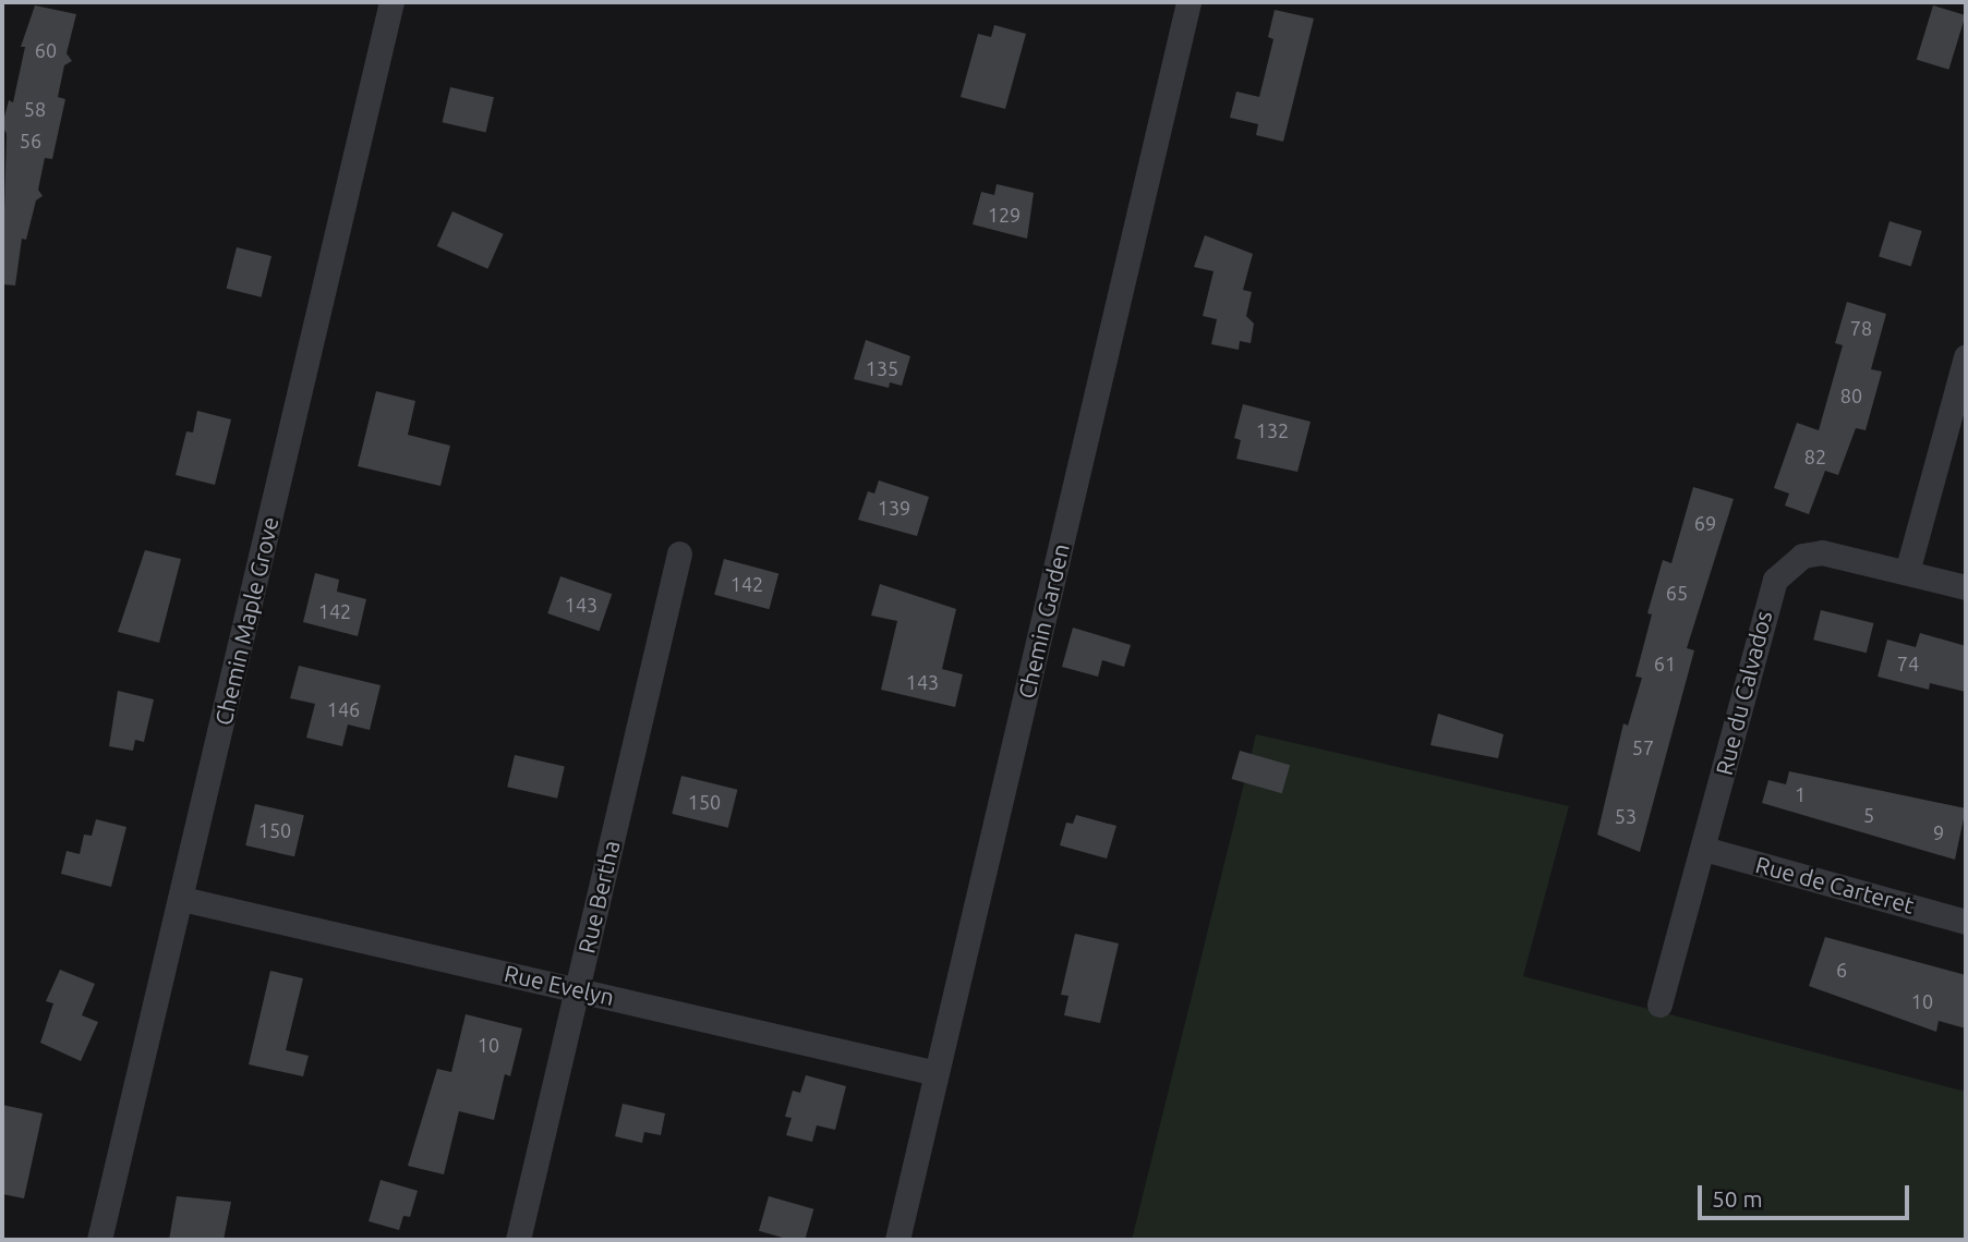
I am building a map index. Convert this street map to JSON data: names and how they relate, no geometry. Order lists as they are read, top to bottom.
{
  "streets": {
    "street": [
      "Chemin Maple Grove",
      "Chemin Garden",
      "Rue du Calvados",
      "Rue de Carteret",
      "Rue Bertha",
      "Rue Evelyn"
    ]
  },
  "crossings": [
    ["Chemin Maple Grove", "Rue Evelyn"],
    ["Chemin Garden", "Rue Evelyn"],
    ["Rue du Calvados", "Rue de Carteret"],
    ["Rue Bertha", "Rue Evelyn"]
  ],
  "house_numbers": [
    "60",
    "58",
    "56",
    "129",
    "78",
    "135",
    "80",
    "132",
    "82",
    "139",
    "69",
    "142",
    "65",
    "143",
    "142",
    "61",
    "74",
    "143",
    "146",
    "57",
    "1",
    "150",
    "5",
    "53",
    "150",
    "9",
    "6",
    "10",
    "10"
  ],
  "scale_bar": "50 m"
}
